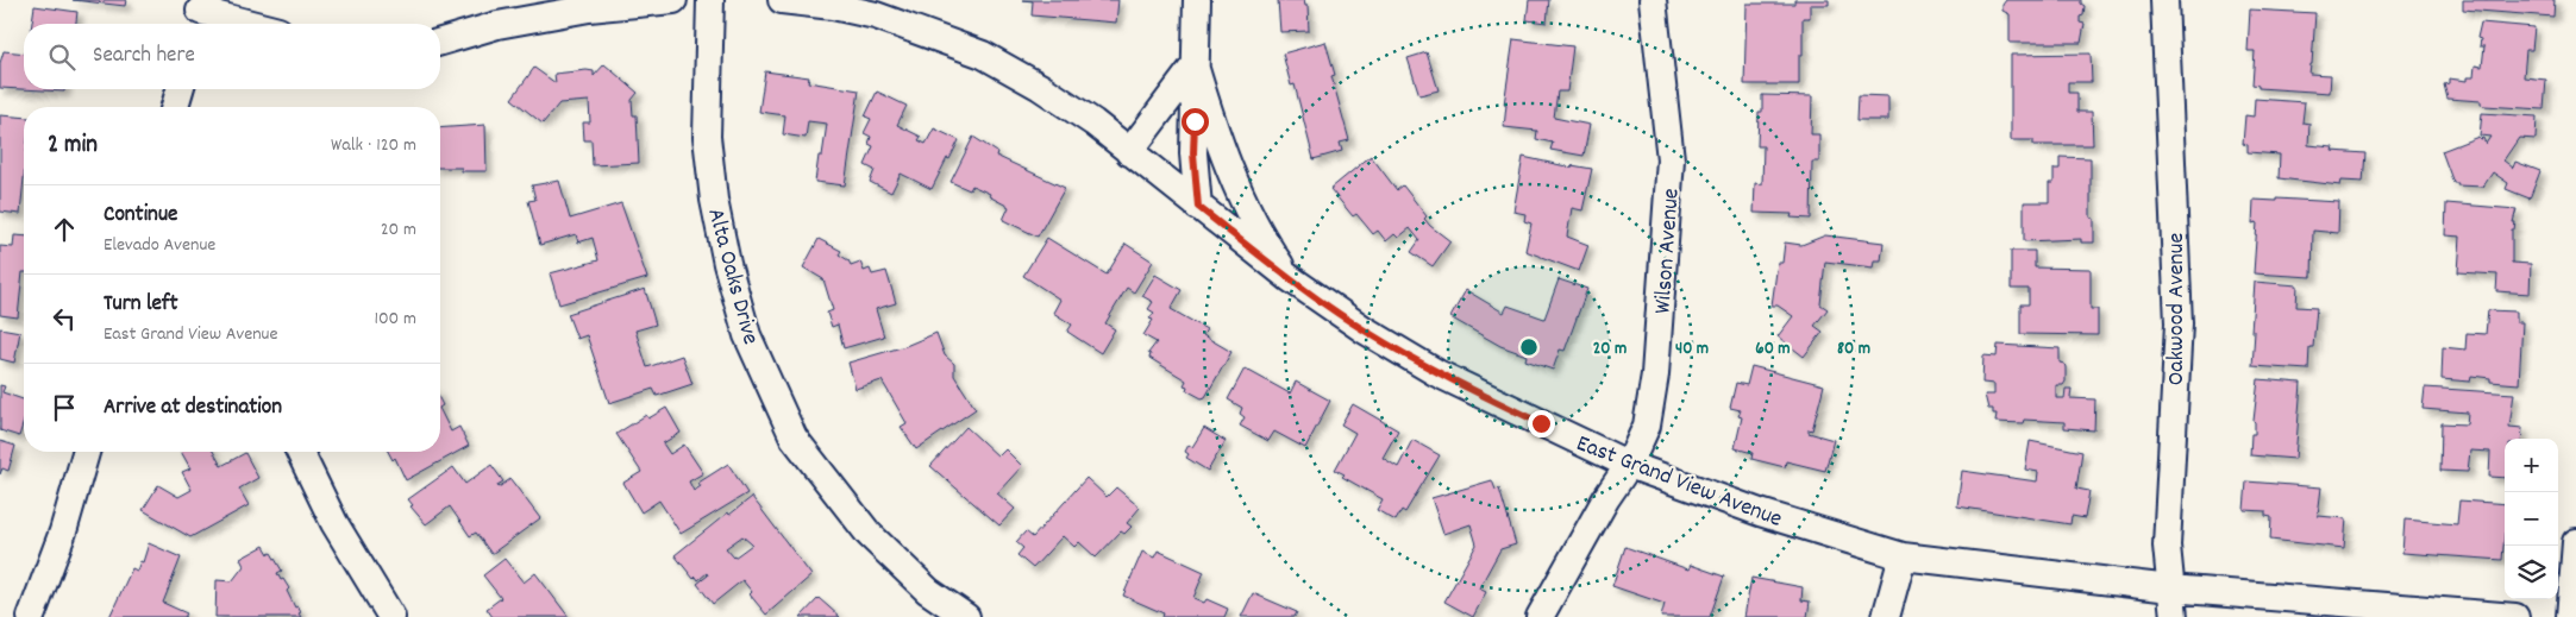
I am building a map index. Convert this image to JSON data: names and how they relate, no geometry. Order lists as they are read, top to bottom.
{
  "streets": {
    "street": [
      "Wilson Avenue",
      "Alta Oaks Drive",
      "Oakwood Avenue",
      "East Grand View Avenue"
    ]
  },
  "crossings": [
    ["Wilson Avenue", "East Grand View Avenue"],
    ["Oakwood Avenue", "East Grand View Avenue"]
  ],
  "page": {
    "search": "Search here",
    "heading": ["2 min", "Walk · 120 m"],
    "list": [
      ["Continue", "Elevado Avenue", "20 m"],
      ["Turn left", "East Grand View Avenue", "100 m"],
      "Arrive at destination"
    ],
    "map_buttons": ["+", "−"]
  },
  "rings": [
    "20 m",
    "40 m",
    "60 m",
    "80 m"
  ]
}
